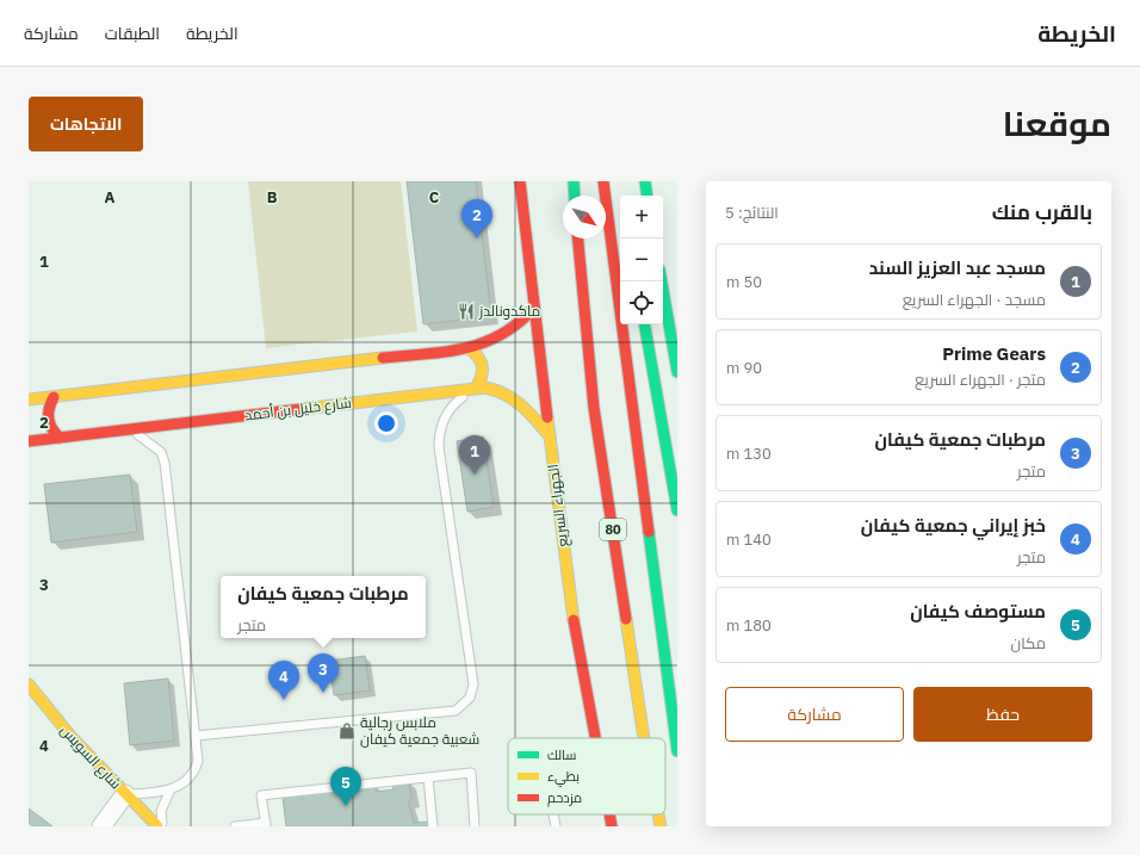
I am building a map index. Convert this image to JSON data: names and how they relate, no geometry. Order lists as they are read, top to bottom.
{
  "streets": {
    "main road": [
      "شارع خليل بن أحمد",
      "الجهراء السريع",
      "80",
      "شارع السويس"
    ]
  },
  "crossings": [
    ["شارع خليل بن أحمد", "الجهراء السريع"]
  ],
  "places": {
    "restaurant": ["ماكدونالدز"],
    "shop": ["ملابس رجالية شعبية جمعية كيفان"]
  },
  "legend": ["سالك", "بطيء", "مزدحم"],
  "north": "bottom right",
  "page": {
    "header": "الخريطة",
    "nav": ["الخريطة", "الطبقات", "مشاركة"],
    "title": "موقعنا",
    "buttons": [
      "الاتجاهات",
      ["حفظ", "مشاركة"]
    ],
    "heading": ["بالقرب منك", "النتائج: 5"],
    "map_buttons": ["+", "−"],
    "pins": [
      "2",
      "1",
      "3",
      "4",
      "5"
    ],
    "list": [
      {
        "mark": "1",
        "name": "مسجد عبد العزيز السند",
        "note": "مسجد · الجهراء السريع",
        "value": "50 m"
      },
      {
        "mark": "2",
        "name": "Prime Gears",
        "note": "متجر · الجهراء السريع",
        "value": "90 m"
      },
      {
        "mark": "3",
        "name": "مرطبات جمعية كيفان",
        "note": "متجر",
        "value": "130 m"
      },
      {
        "mark": "4",
        "name": "خبز إيراني جمعية كيفان",
        "note": "متجر",
        "value": "140 m"
      },
      {
        "mark": "5",
        "name": "مستوصف كيفان",
        "note": "مكان",
        "value": "180 m"
      }
    ],
    "popup": ["مرطبات جمعية كيفان", "متجر"]
  },
  "grid": {
    "columns": ["A", "B", "C"],
    "rows": [
      "1",
      "2",
      "3",
      "4"
    ]
  }
}
